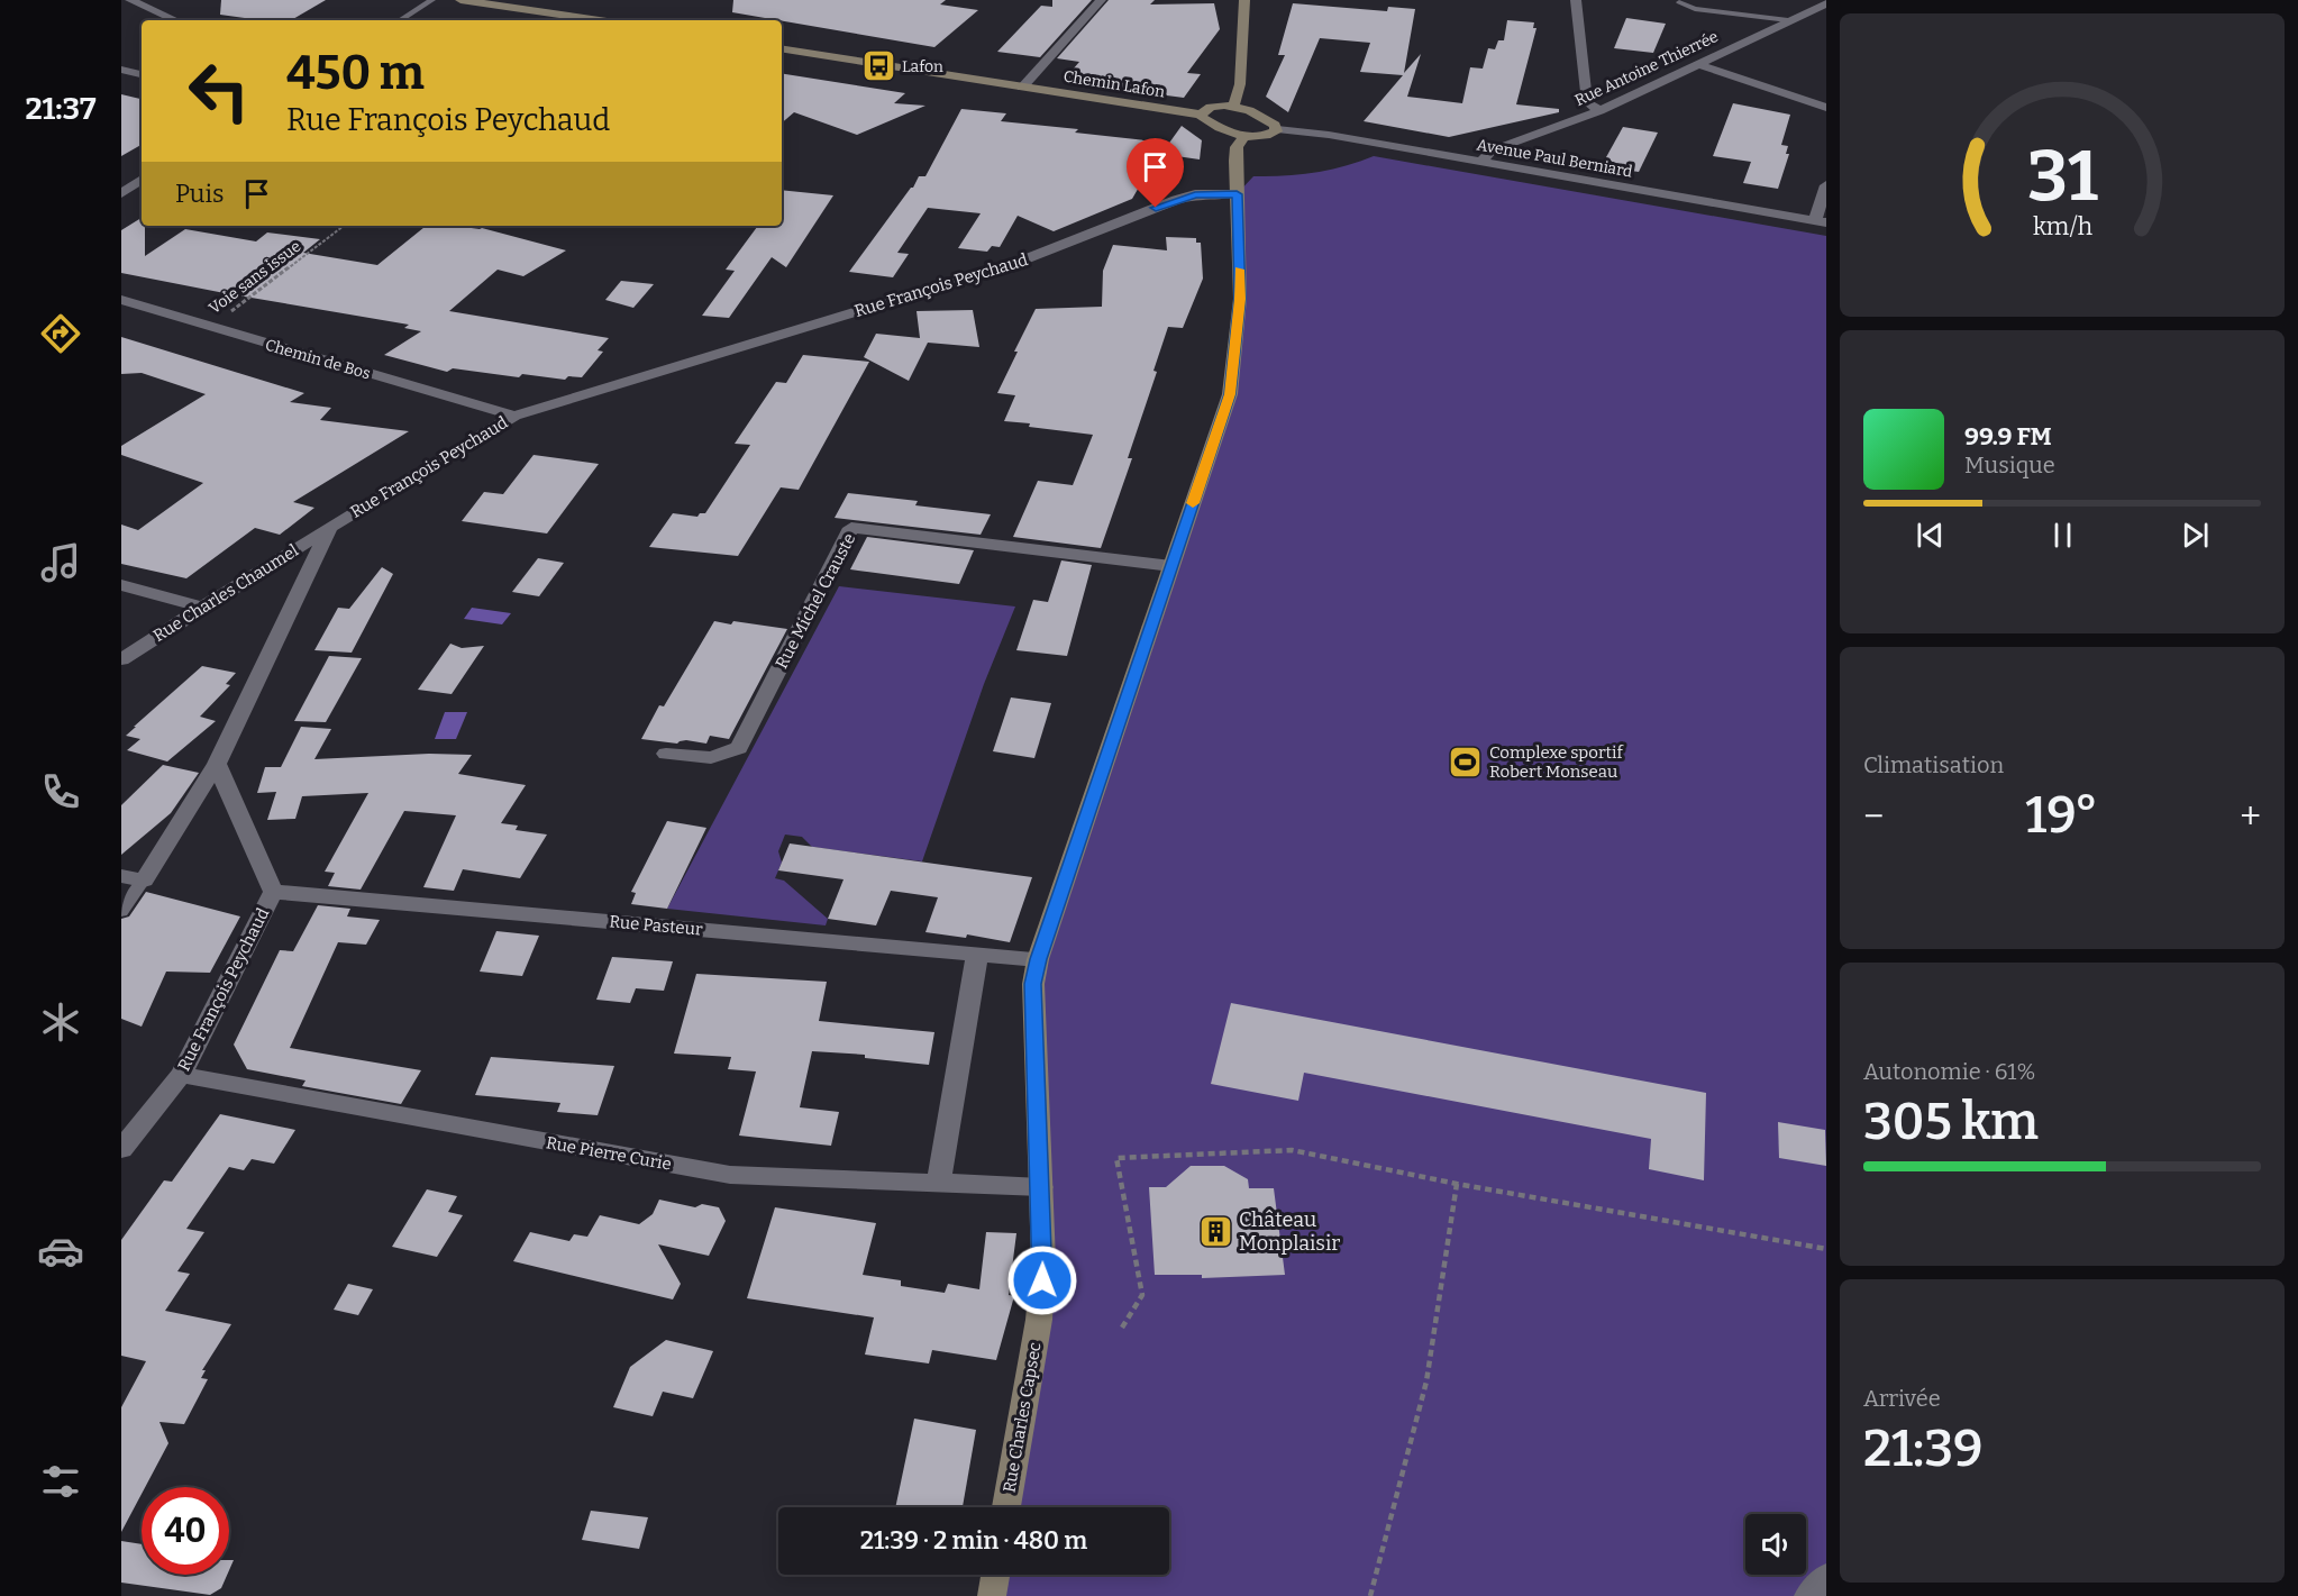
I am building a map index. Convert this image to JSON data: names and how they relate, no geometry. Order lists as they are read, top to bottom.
{
  "streets": {
    "street": [
      "Rue Antoine Thierrée",
      "Chemin Lafon",
      "Avenue Paul Berniard",
      "Rue François Peychaud",
      "Chemin de Bos",
      "Rue Charles Chaumel",
      "Rue Michel Crauste",
      "Rue Pasteur",
      "Rue Pierre Curie",
      "Rue Charles Capsec"
    ],
    "path": ["Voie sans issue"]
  },
  "crossings": [
    ["Rue Antoine Thierrée", "Avenue Paul Berniard"],
    ["Voie sans issue", "Chemin de Bos"],
    ["Rue François Peychaud", "Chemin de Bos"],
    ["Rue François Peychaud", "Rue Charles Chaumel"],
    ["Rue François Peychaud", "Rue Pasteur"],
    ["Rue François Peychaud", "Rue Pierre Curie"],
    ["Rue François Peychaud", "Rue Charles Capsec"],
    ["Rue Michel Crauste", "Rue Charles Capsec"],
    ["Rue Pasteur", "Rue Charles Capsec"],
    ["Rue Pierre Curie", "Rue Charles Capsec"]
  ],
  "places": {
    "bus stop": ["Lafon"],
    "sports": ["Complexe sportif Robert Monseau"],
    "building": ["Château Monplaisir"]
  },
  "page": {
    "tabs": "21:37",
    "turn": ["450 m", "Rue François Peychaud"],
    "then": "Puis",
    "song": ["99.9 FM", "Musique"],
    "tile": [
      "Climatisation",
      ["Autonomie · 61%", "305 km"],
      ["Arrivée", "21:39"]
    ],
    "heat": ["−", "19°", "+"],
    "limit": "40",
    "trip": "21:39 · 2 min · 480 m",
    "gauge": ["31", "km/h"]
  }
}
